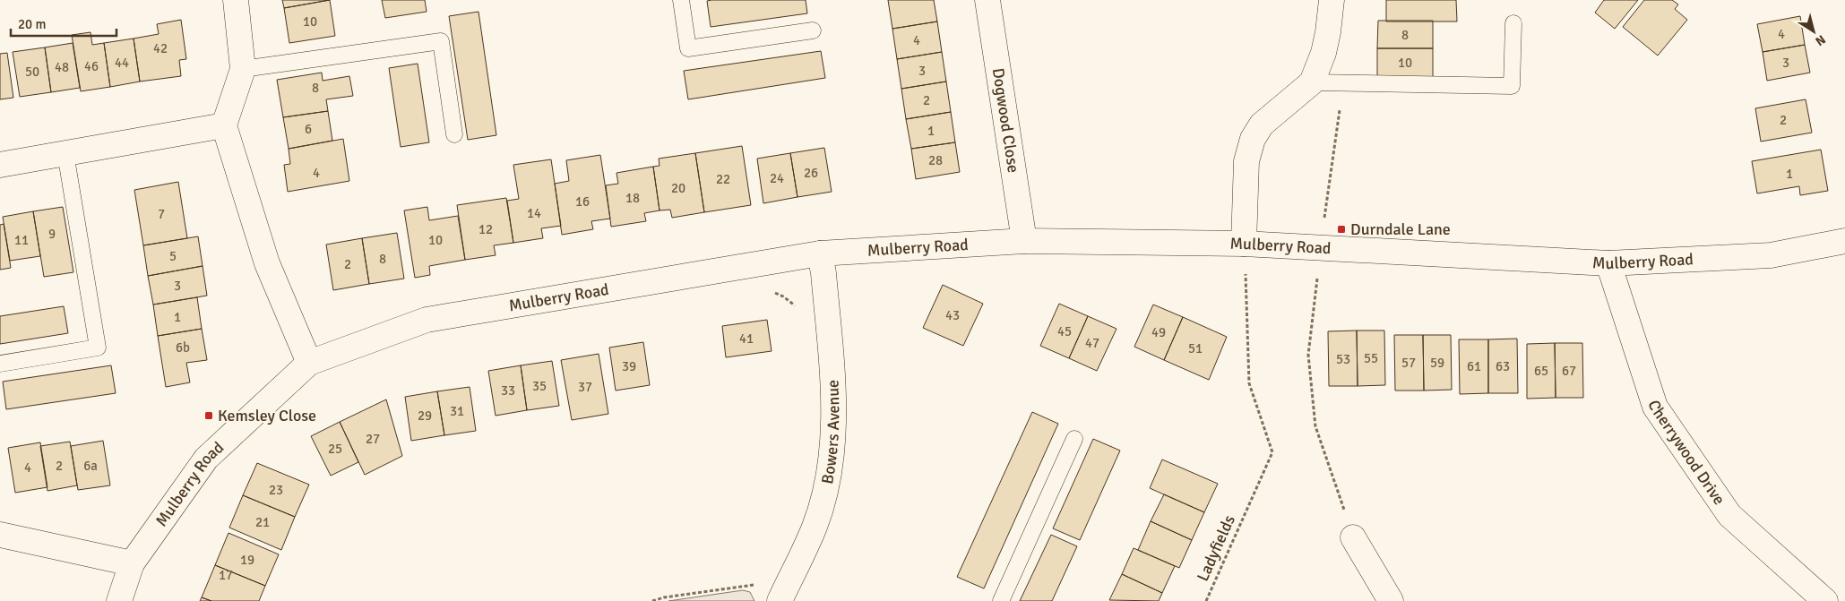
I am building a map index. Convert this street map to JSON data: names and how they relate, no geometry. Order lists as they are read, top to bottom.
{
  "streets": {
    "street": [
      "Dogwood Close",
      "Mulberry Road",
      "Bowers Avenue",
      "Cherrywood Drive"
    ],
    "path": ["Ladyfields"]
  },
  "crossings": [
    ["Dogwood Close", "Mulberry Road"],
    ["Mulberry Road", "Bowers Avenue"],
    ["Mulberry Road", "Cherrywood Drive"],
    ["Mulberry Road", "Ladyfields"]
  ],
  "places": {
    "transit": ["Durndale Lane", "Kemsley Close"]
  },
  "house_numbers": [
    "10",
    "4",
    "8",
    "4",
    "42",
    "44",
    "10",
    "3",
    "46",
    "48",
    "3",
    "50",
    "8",
    "2",
    "2",
    "6",
    "1",
    "28",
    "4",
    "26",
    "1",
    "24",
    "22",
    "20",
    "18",
    "16",
    "14",
    "7",
    "12",
    "9",
    "11",
    "10",
    "5",
    "8",
    "2",
    "3",
    "43",
    "1",
    "45",
    "49",
    "41",
    "47",
    "6b",
    "51",
    "55",
    "53",
    "57",
    "59",
    "39",
    "61",
    "63",
    "65",
    "67",
    "35",
    "37",
    "33",
    "31",
    "29",
    "27",
    "25",
    "2",
    "6a",
    "4",
    "23",
    "21",
    "19",
    "17"
  ],
  "scale_bar": "20 m",
  "north": "bottom right"
}
